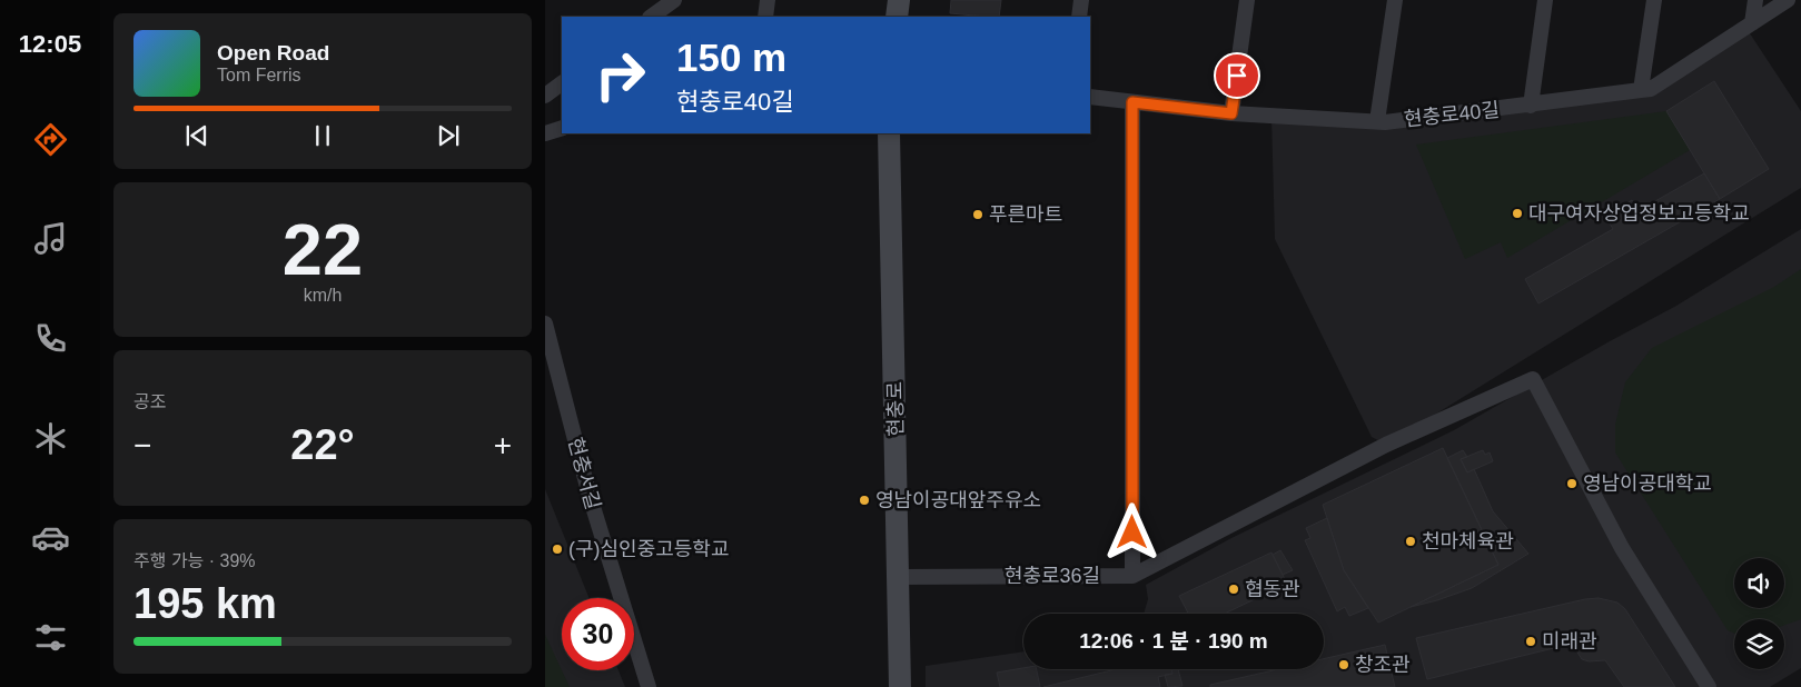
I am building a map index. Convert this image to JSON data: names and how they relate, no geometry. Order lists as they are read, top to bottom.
{
  "streets": {
    "main road": ["현충로"],
    "street": ["현충로40길", "현충서길", "현충로36길"]
  },
  "crossings": [
    ["현충로", "현충로36길"]
  ],
  "places": [
    "대구여자상업정보고등학교",
    "푸른마트",
    "영남이공대학교",
    "영남이공대앞주유소",
    "천마체육관",
    "(구)심인중고등학교",
    "협동관",
    "미래관",
    "창조관"
  ],
  "page": {
    "tabs": "12:05",
    "turn": ["150 m", "현충로40길"],
    "song": ["Open Road", "Tom Ferris"],
    "tile": [
      ["22", "km/h"],
      "공조",
      ["주행 가능 · 39%", "195 km"]
    ],
    "heat": ["−", "22°", "+"],
    "limit": "30",
    "trip": "12:06 · 1 분 · 190 m"
  }
}
